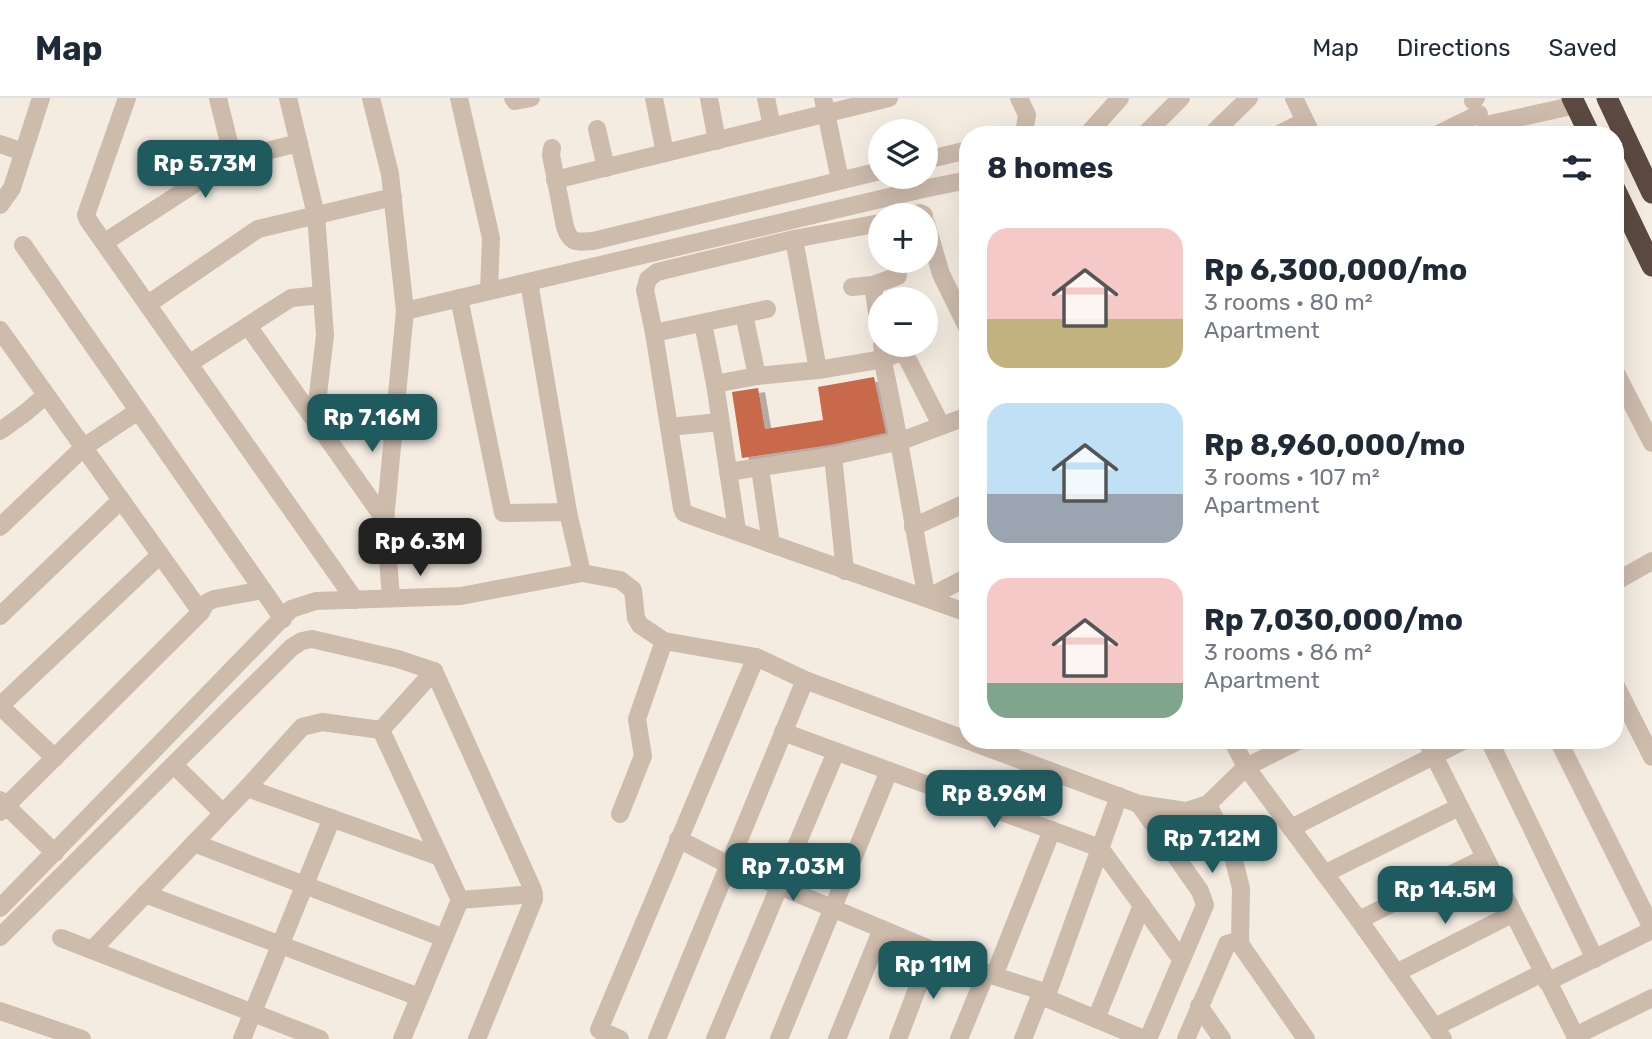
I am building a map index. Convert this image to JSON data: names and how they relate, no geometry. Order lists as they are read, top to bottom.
{
  "page": {
    "header": "Map",
    "nav": ["Map", "Directions", "Saved"],
    "map_buttons": ["+", "−"],
    "heading": "8 homes",
    "price": [
      "Rp 5.73M",
      "Rp 7.16M",
      "Rp 6.3M",
      "Rp 8.96M",
      "Rp 7.12M",
      "Rp 7.03M",
      "Rp 14.5M",
      "Rp 11M"
    ],
    "list": [
      {
        "name": "Rp 6,300,000/mo",
        "note": "3 rooms · 80 m² · Apartment"
      },
      {
        "name": "Rp 8,960,000/mo",
        "note": "3 rooms · 107 m² · Apartment"
      },
      {
        "name": "Rp 7,030,000/mo",
        "note": "3 rooms · 86 m² · Apartment"
      }
    ]
  }
}
